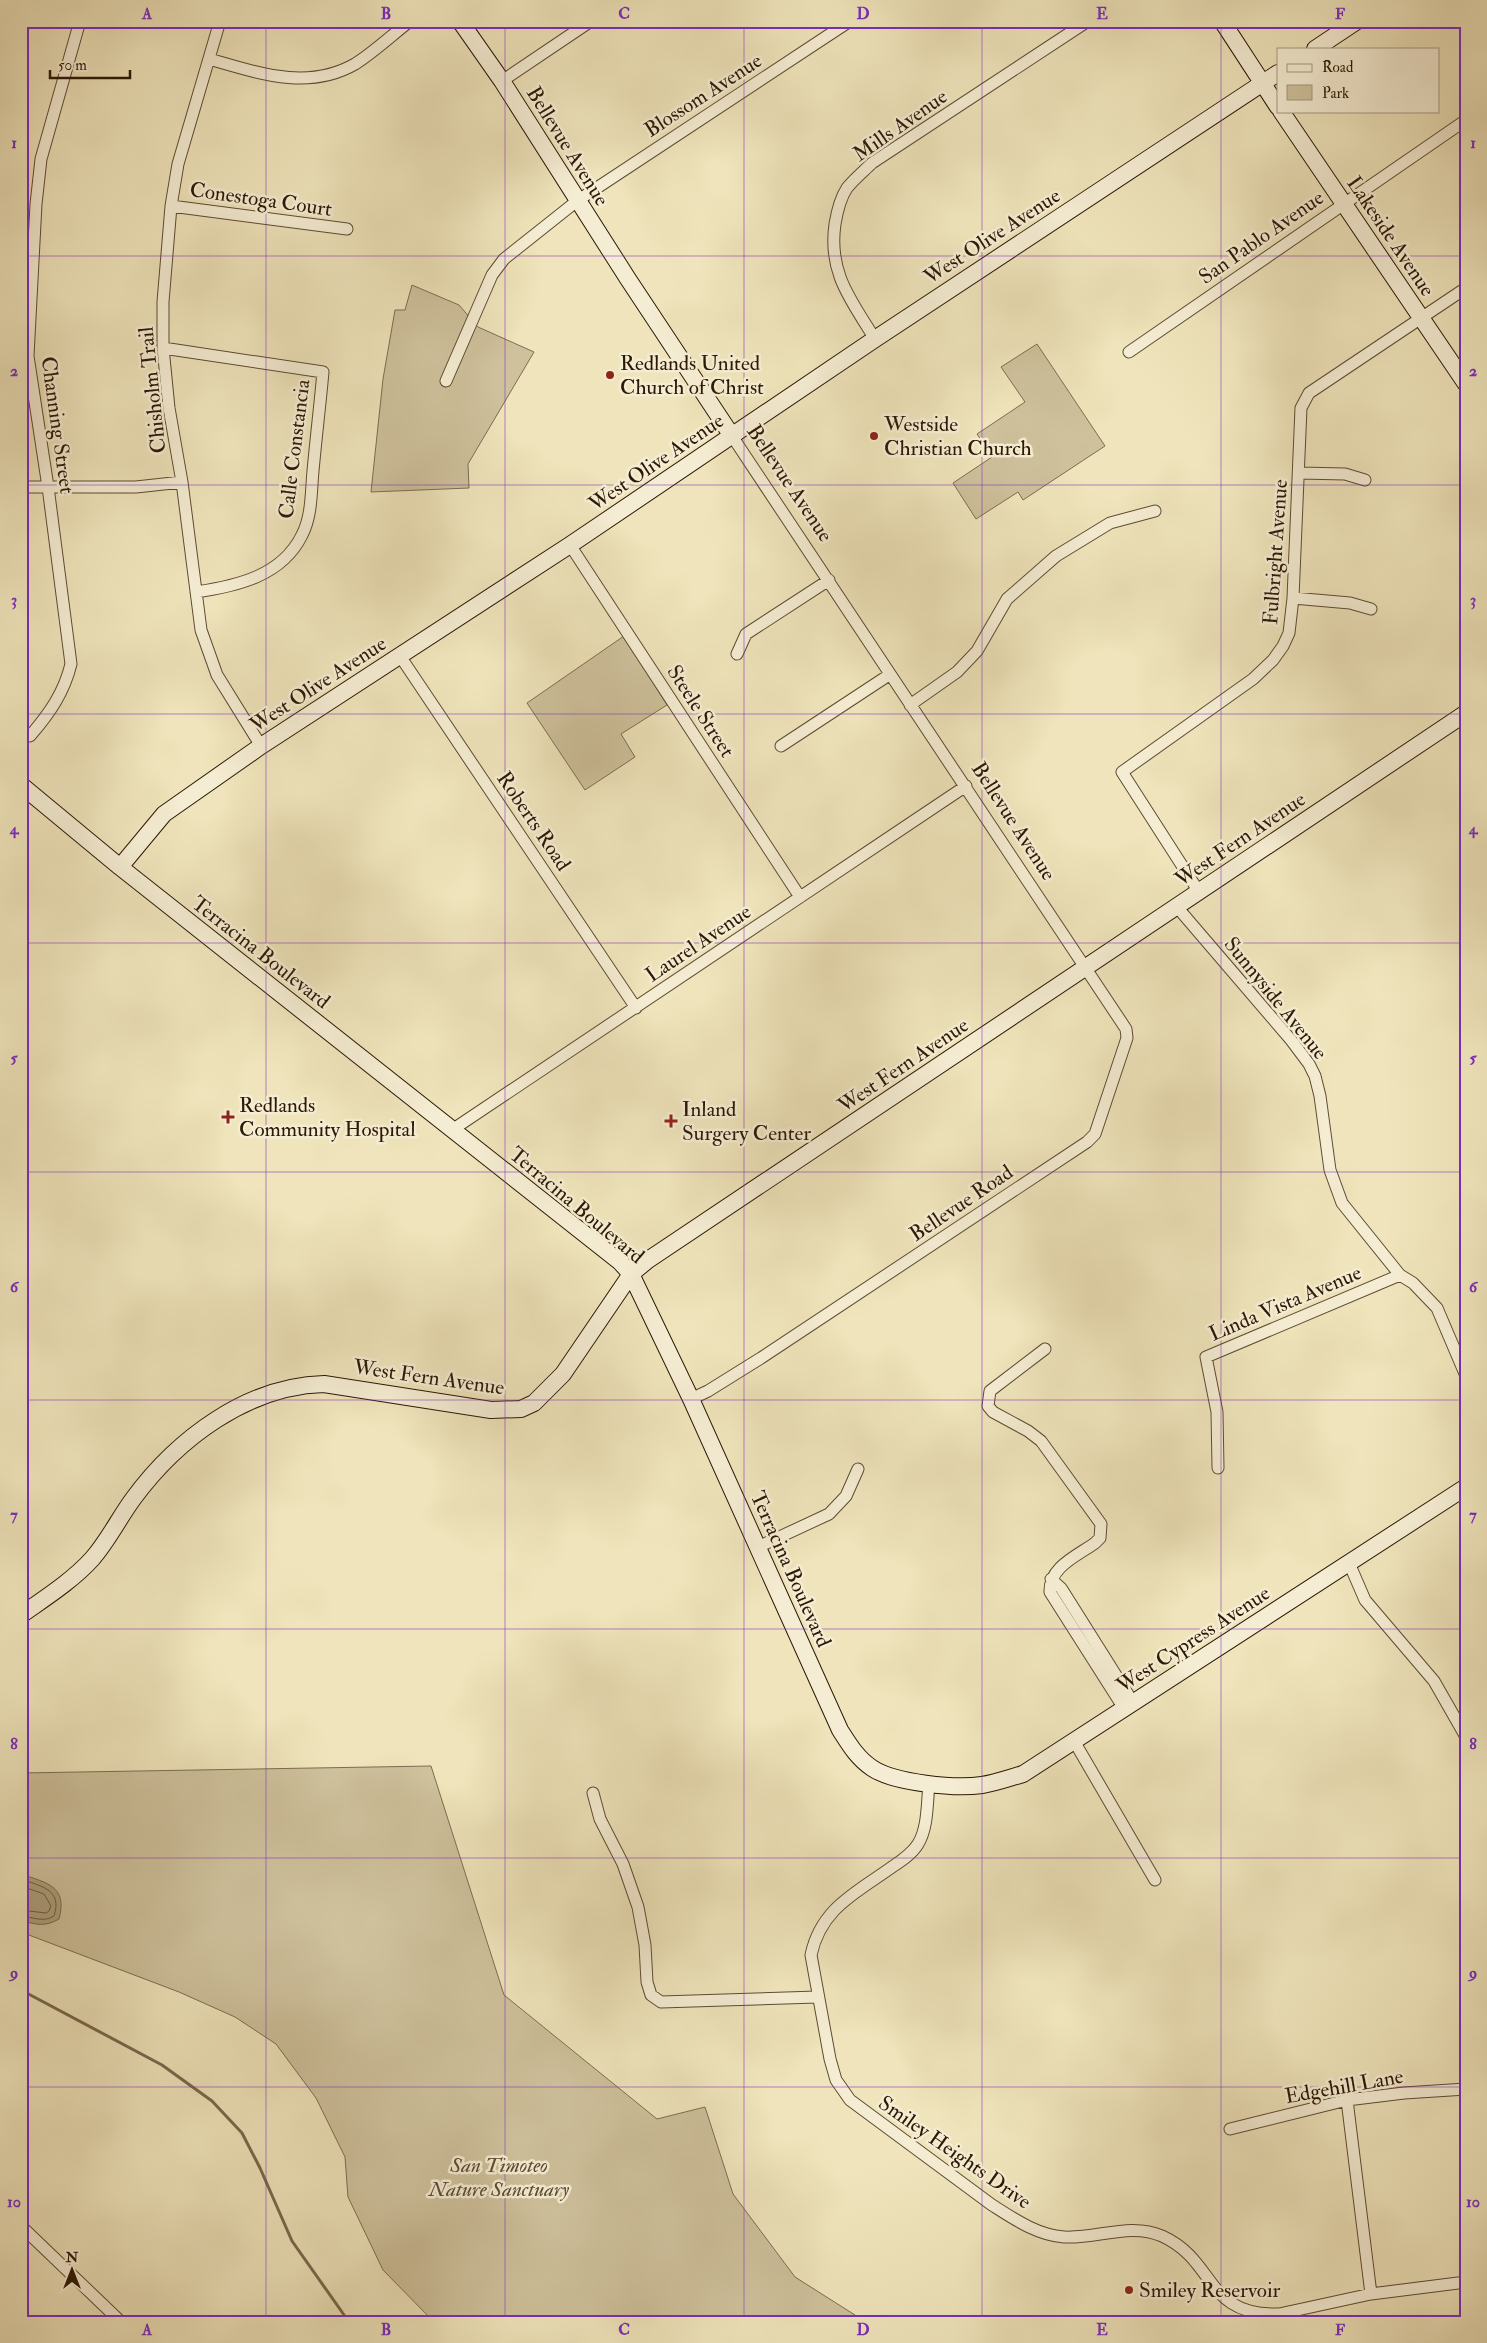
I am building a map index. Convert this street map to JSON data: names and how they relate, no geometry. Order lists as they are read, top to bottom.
{
  "streets": {
    "street": [
      "Blossom Avenue",
      "Mills Avenue",
      "Bellevue Avenue",
      "Conestoga Court",
      "West Olive Avenue",
      "Lakeside Avenue",
      "San Pablo Avenue",
      "Chisholm Trail",
      "Channing Street",
      "Calle Constancia",
      "Fulbright Avenue",
      "Steele Street",
      "Roberts Road",
      "West Fern Avenue",
      "Laurel Avenue",
      "Terracina Boulevard",
      "Sunnyside Avenue",
      "Bellevue Road",
      "Linda Vista Avenue",
      "West Cypress Avenue",
      "Edgehill Lane",
      "Smiley Heights Drive"
    ]
  },
  "crossings": [
    ["Blossom Avenue", "Bellevue Avenue"],
    ["Mills Avenue", "West Olive Avenue"],
    ["Bellevue Avenue", "West Olive Avenue"],
    ["Bellevue Avenue", "West Fern Avenue"],
    ["Bellevue Avenue", "Laurel Avenue"],
    ["Bellevue Avenue", "Bellevue Road"],
    ["Conestoga Court", "Chisholm Trail"],
    ["West Olive Avenue", "Chisholm Trail"],
    ["West Olive Avenue", "Steele Street"],
    ["West Olive Avenue", "Roberts Road"],
    ["West Olive Avenue", "Terracina Boulevard"],
    ["Lakeside Avenue", "San Pablo Avenue"],
    ["Lakeside Avenue", "Fulbright Avenue"],
    ["Chisholm Trail", "Calle Constancia"],
    ["Fulbright Avenue", "West Fern Avenue"],
    ["Steele Street", "Laurel Avenue"],
    ["Roberts Road", "Laurel Avenue"],
    ["West Fern Avenue", "Terracina Boulevard"],
    ["West Fern Avenue", "Sunnyside Avenue"],
    ["West Fern Avenue", "Bellevue Road"],
    ["Laurel Avenue", "Terracina Boulevard"],
    ["Terracina Boulevard", "Bellevue Road"],
    ["Terracina Boulevard", "West Cypress Avenue"],
    ["Terracina Boulevard", "Smiley Heights Drive"],
    ["Sunnyside Avenue", "Linda Vista Avenue"],
    ["West Cypress Avenue", "Smiley Heights Drive"]
  ],
  "parks": ["San Timoteo Nature Sanctuary"],
  "places": {
    "other": ["Redlands United Church of Christ", "Westside Christian Church", "Smiley Reservoir"],
    "health": ["Redlands Community Hospital", "Inland Surgery Center"]
  },
  "legend": ["Road", "Park"],
  "scale_bar": "50 m",
  "north": "top",
  "grid": {
    "columns": [
      "A",
      "B",
      "C",
      "D",
      "E",
      "F"
    ],
    "rows": [
      "1",
      "2",
      "3",
      "4",
      "5",
      "6",
      "7",
      "8",
      "9",
      "10"
    ]
  }
}
